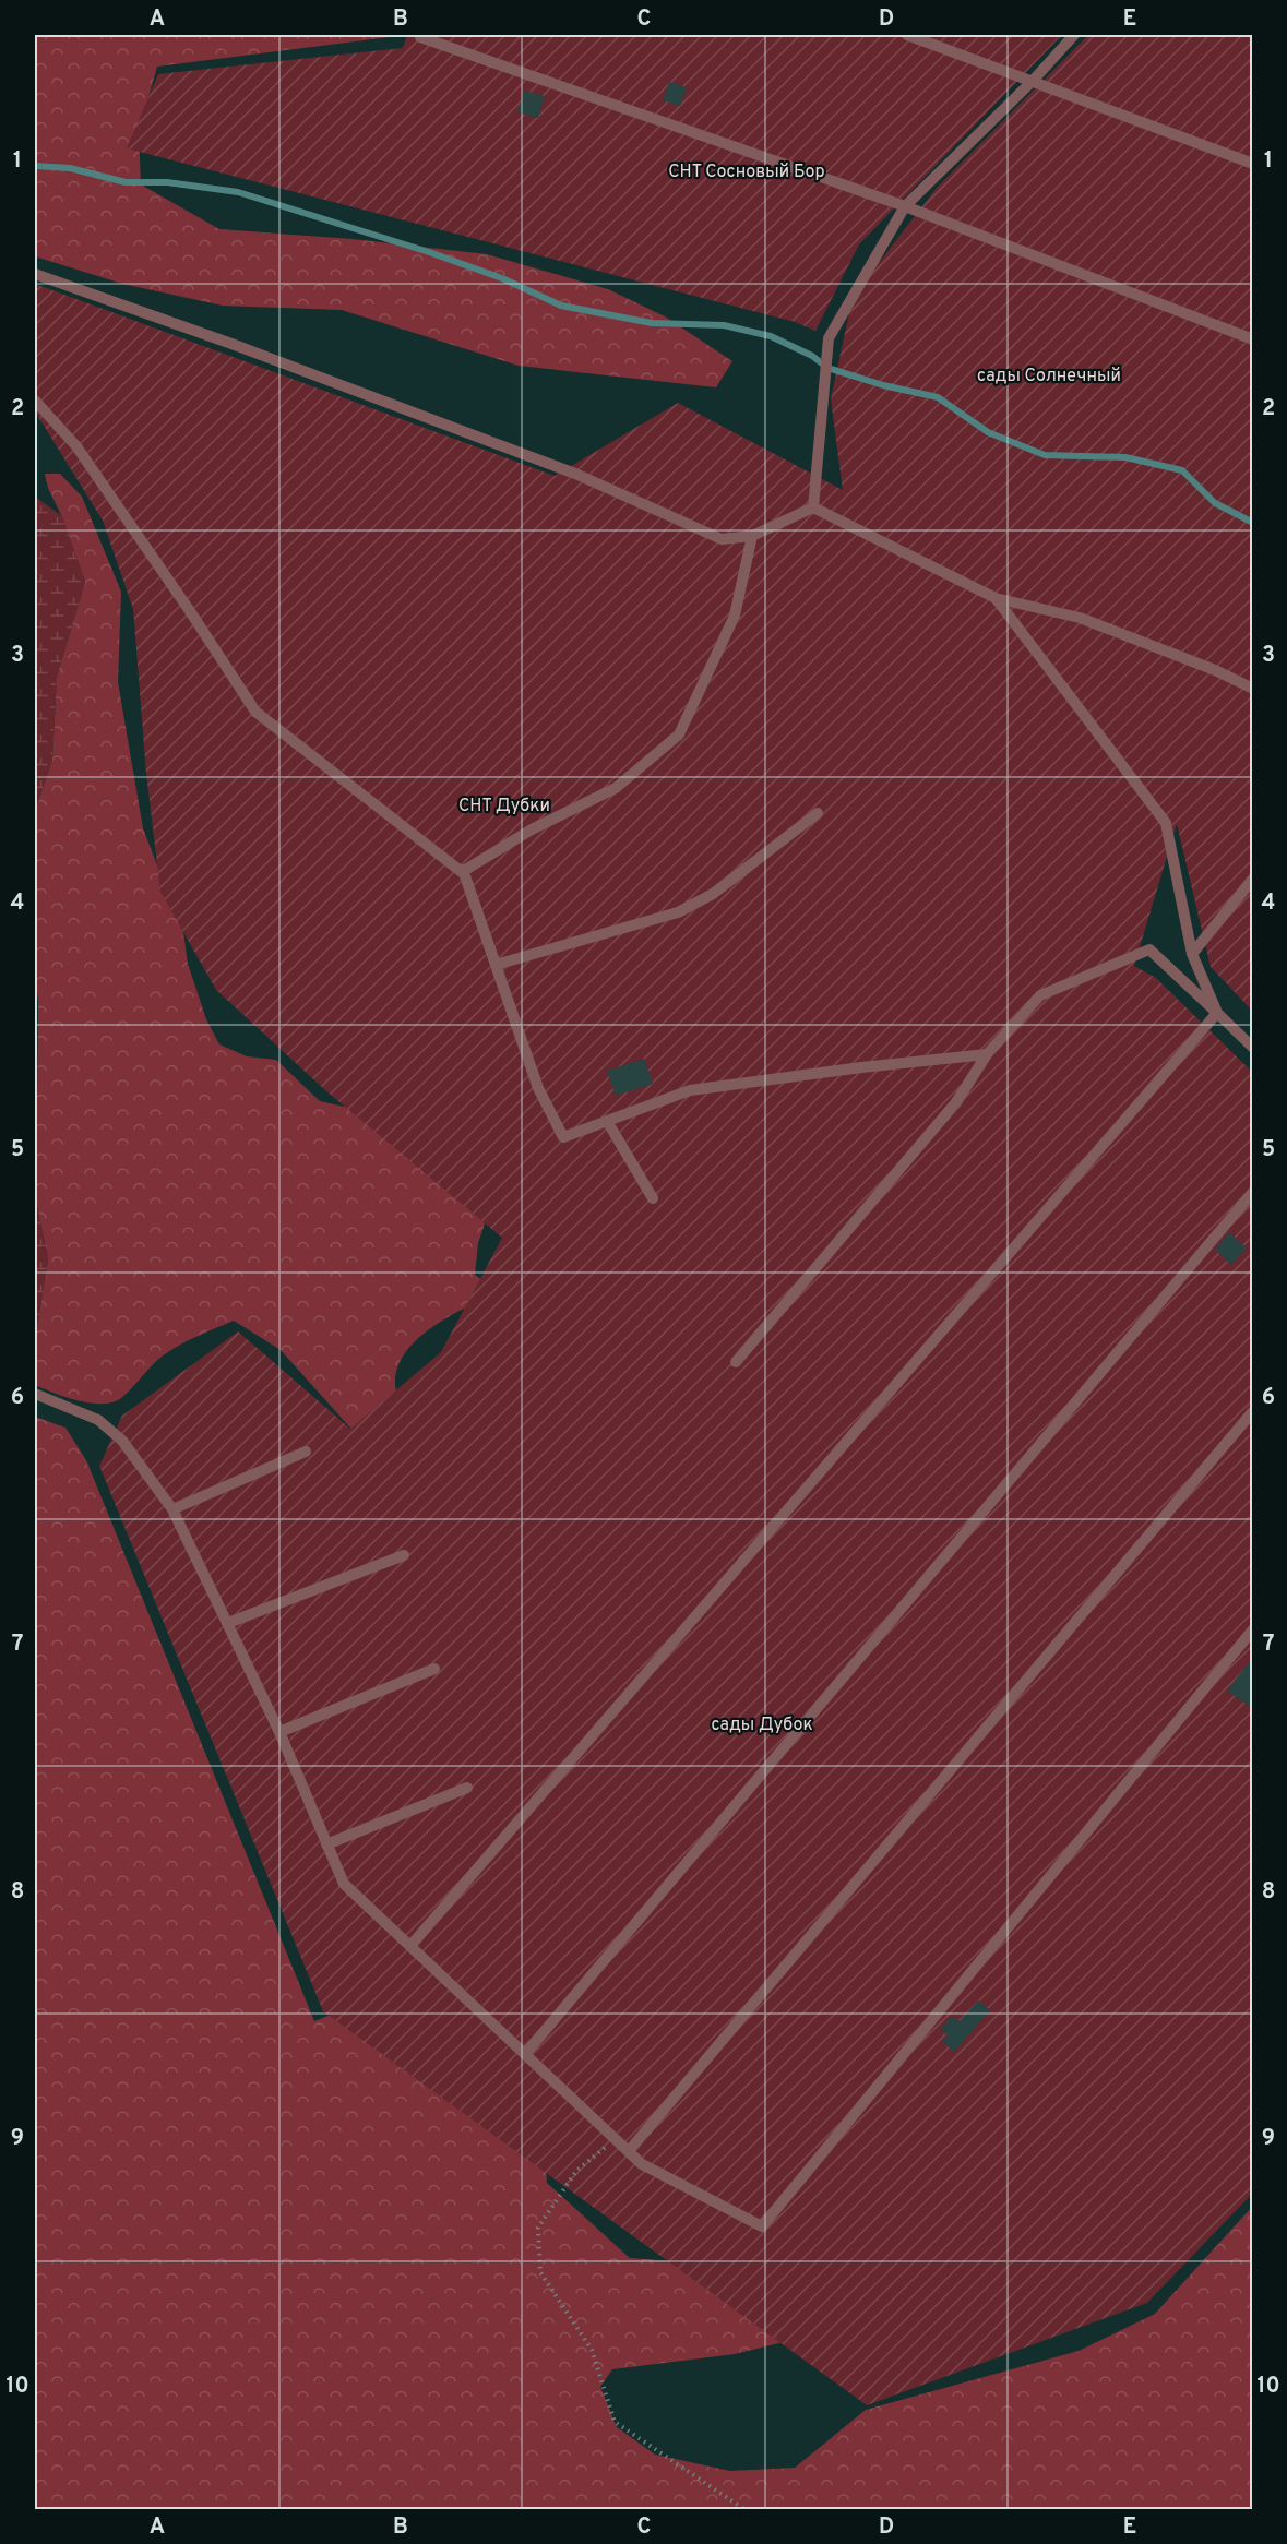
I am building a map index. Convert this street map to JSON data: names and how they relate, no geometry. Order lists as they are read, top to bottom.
{
  "parks": [
    "СНТ Сосновый Бор",
    "сады Солнечный",
    "СНТ Дубки",
    "сады Дубок"
  ],
  "grid": {
    "columns": [
      "A",
      "B",
      "C",
      "D",
      "E"
    ],
    "rows": [
      "1",
      "2",
      "3",
      "4",
      "5",
      "6",
      "7",
      "8",
      "9",
      "10"
    ]
  }
}
